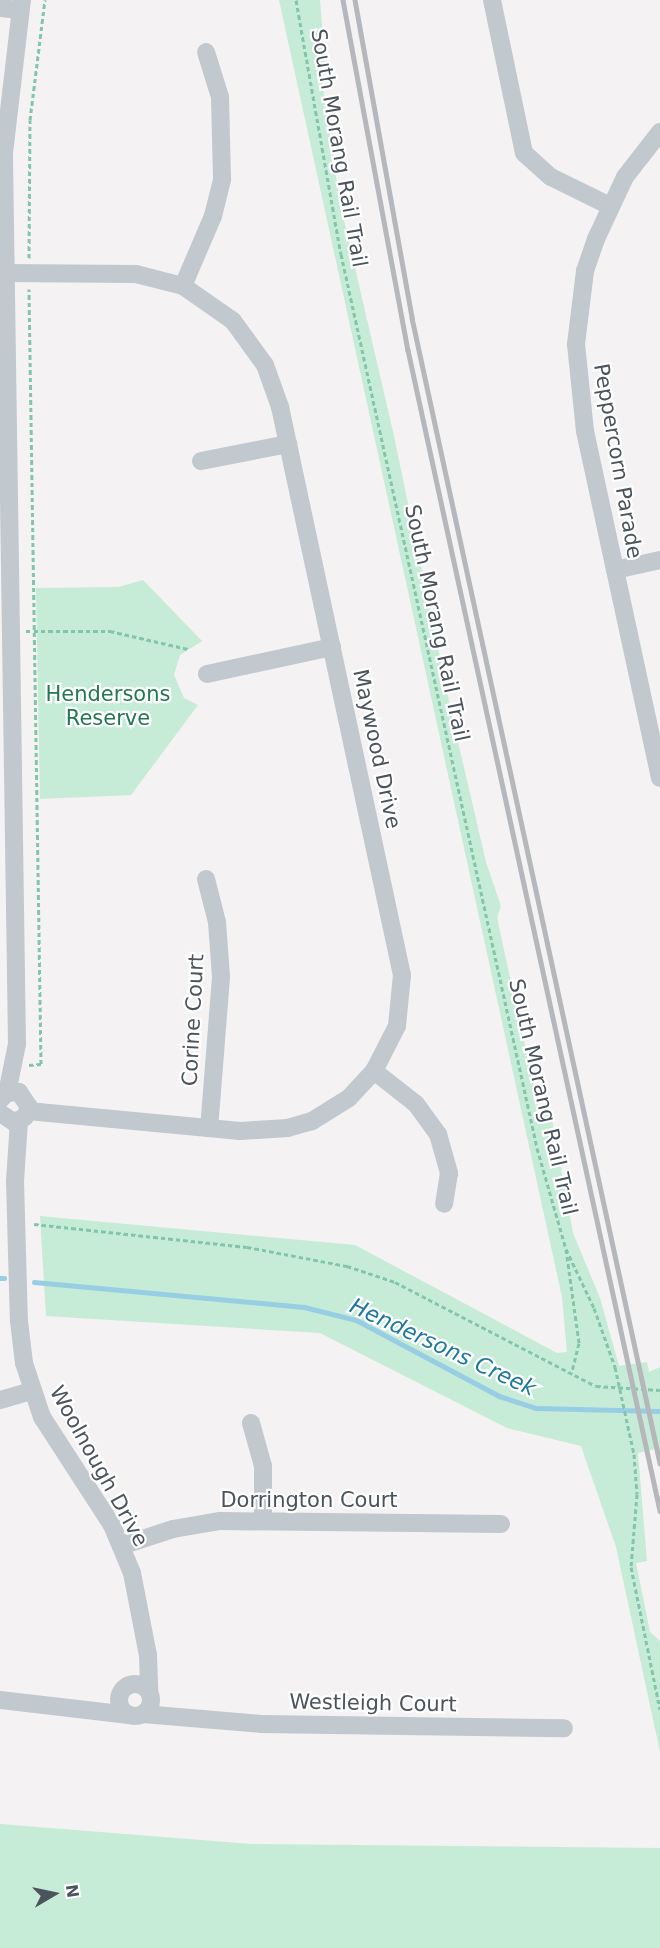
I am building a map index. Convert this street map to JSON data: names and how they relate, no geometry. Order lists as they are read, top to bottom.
{
  "streets": {
    "street": [
      "Peppercorn Parade",
      "Maywood Drive",
      "Corine Court",
      "Woolnough Drive",
      "Dorrington Court",
      "Westleigh Court"
    ],
    "path": ["South Morang Rail Trail"]
  },
  "crossings": [
    ["Maywood Drive", "Corine Court"],
    ["Maywood Drive", "Woolnough Drive"],
    ["Woolnough Drive", "Dorrington Court"],
    ["Woolnough Drive", "Westleigh Court"]
  ],
  "water": ["Hendersons Creek"],
  "parks": ["Hendersons Reserve"],
  "north": "right"
}
